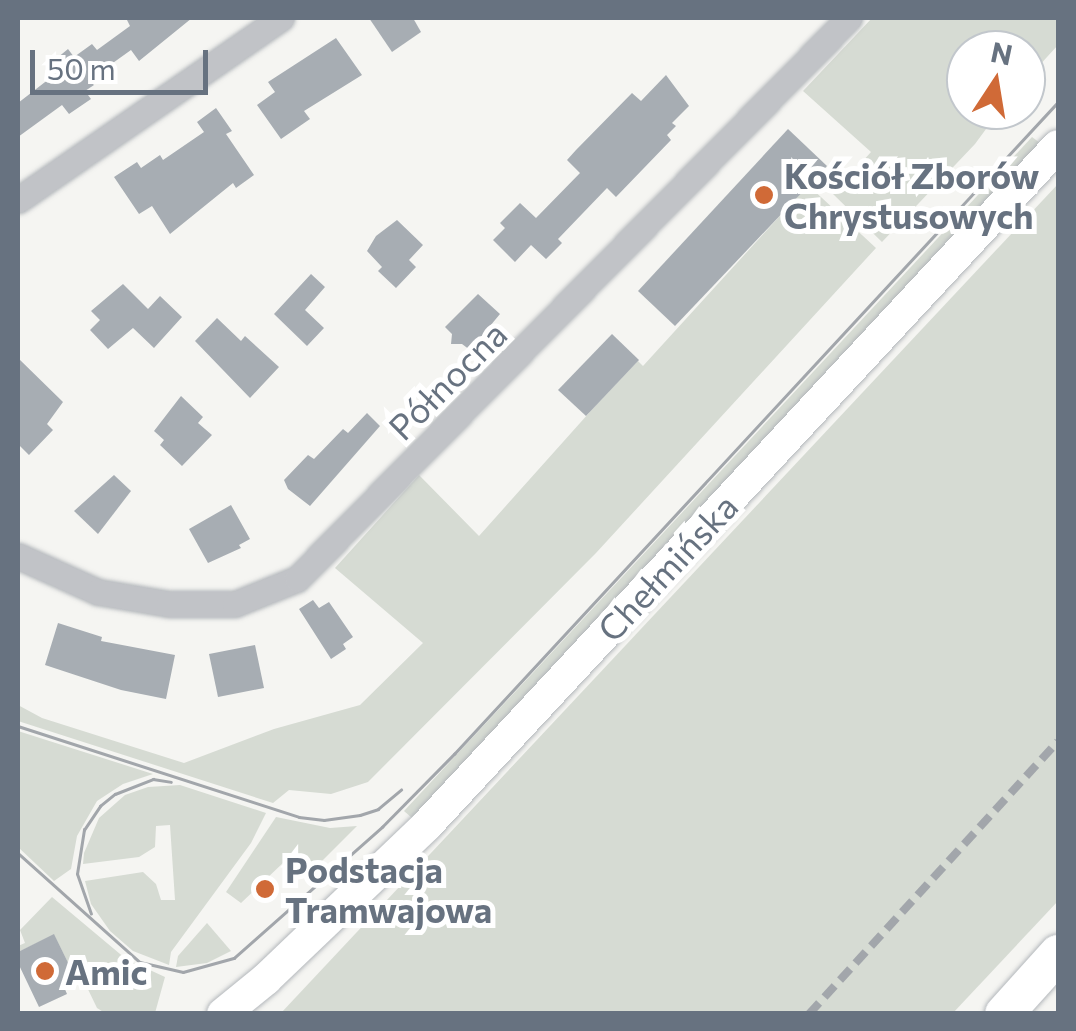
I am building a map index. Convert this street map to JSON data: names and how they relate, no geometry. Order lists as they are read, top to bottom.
{
  "streets": {
    "main road": ["Chełmińska"],
    "street": ["Północna"]
  },
  "places": ["Kościół Zborów Chrystusowych", "Podstacja Tramwajowa", "Amic"],
  "scale_bar": "50 m",
  "north": "top"
}
